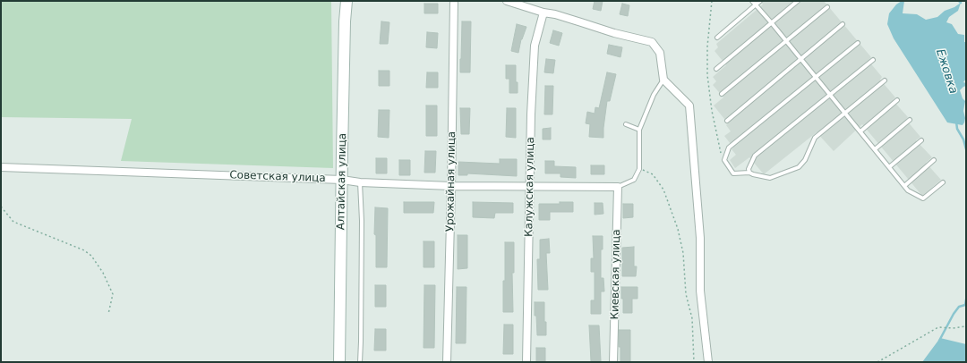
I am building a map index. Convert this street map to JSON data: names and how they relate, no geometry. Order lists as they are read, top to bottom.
{
  "streets": {
    "main road": ["Алтайская улица"],
    "street": [
      "Советская улица",
      "Урожайная улица",
      "Калужская улица",
      "Киевская улица"
    ]
  },
  "crossings": [
    ["Советская улица", "Алтайская улица"],
    ["Советская улица", "Урожайная улица"],
    ["Советская улица", "Калужская улица"],
    ["Советская улица", "Киевская улица"]
  ],
  "water": ["Ежовка"]
}
